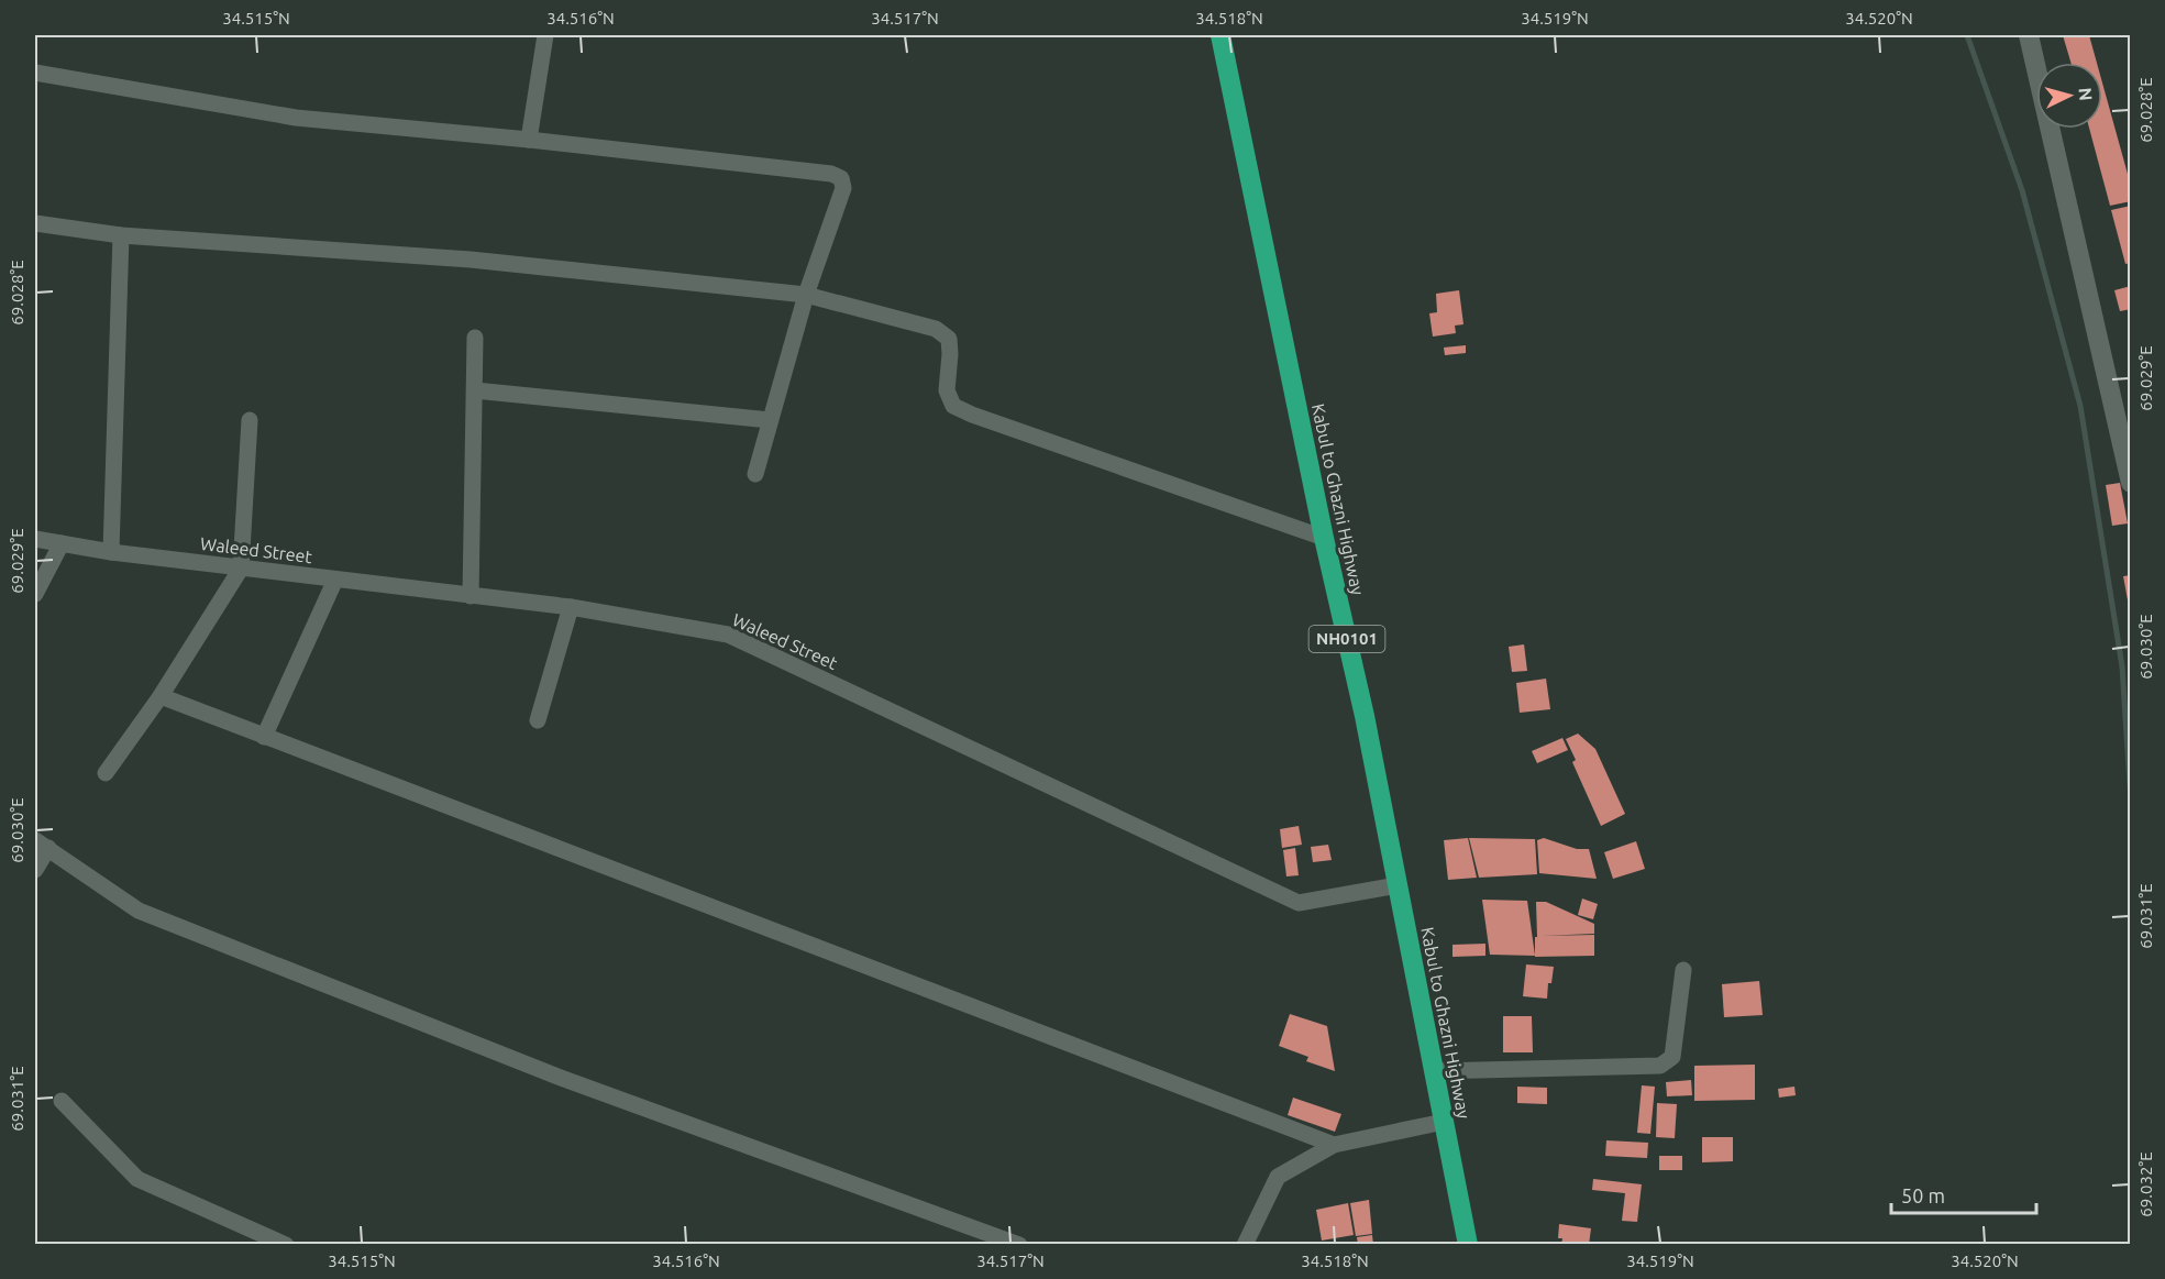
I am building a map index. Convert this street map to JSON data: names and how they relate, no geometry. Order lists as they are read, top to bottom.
{
  "streets": {
    "highway": ["Kabul to Ghazni Highway", "NH0101"],
    "street": ["Waleed Street"]
  },
  "crossings": [
    ["Kabul to Ghazni Highway", "Waleed Street"]
  ],
  "scale_bar": "50 m",
  "north": "right",
  "coordinates": [
    "34.515°N",
    "34.516°N",
    "34.517°N",
    "34.518°N",
    "34.519°N",
    "34.520°N",
    "69.028°E",
    "69.029°E",
    "69.030°E",
    "69.031°E",
    "69.032°E"
  ]
}
